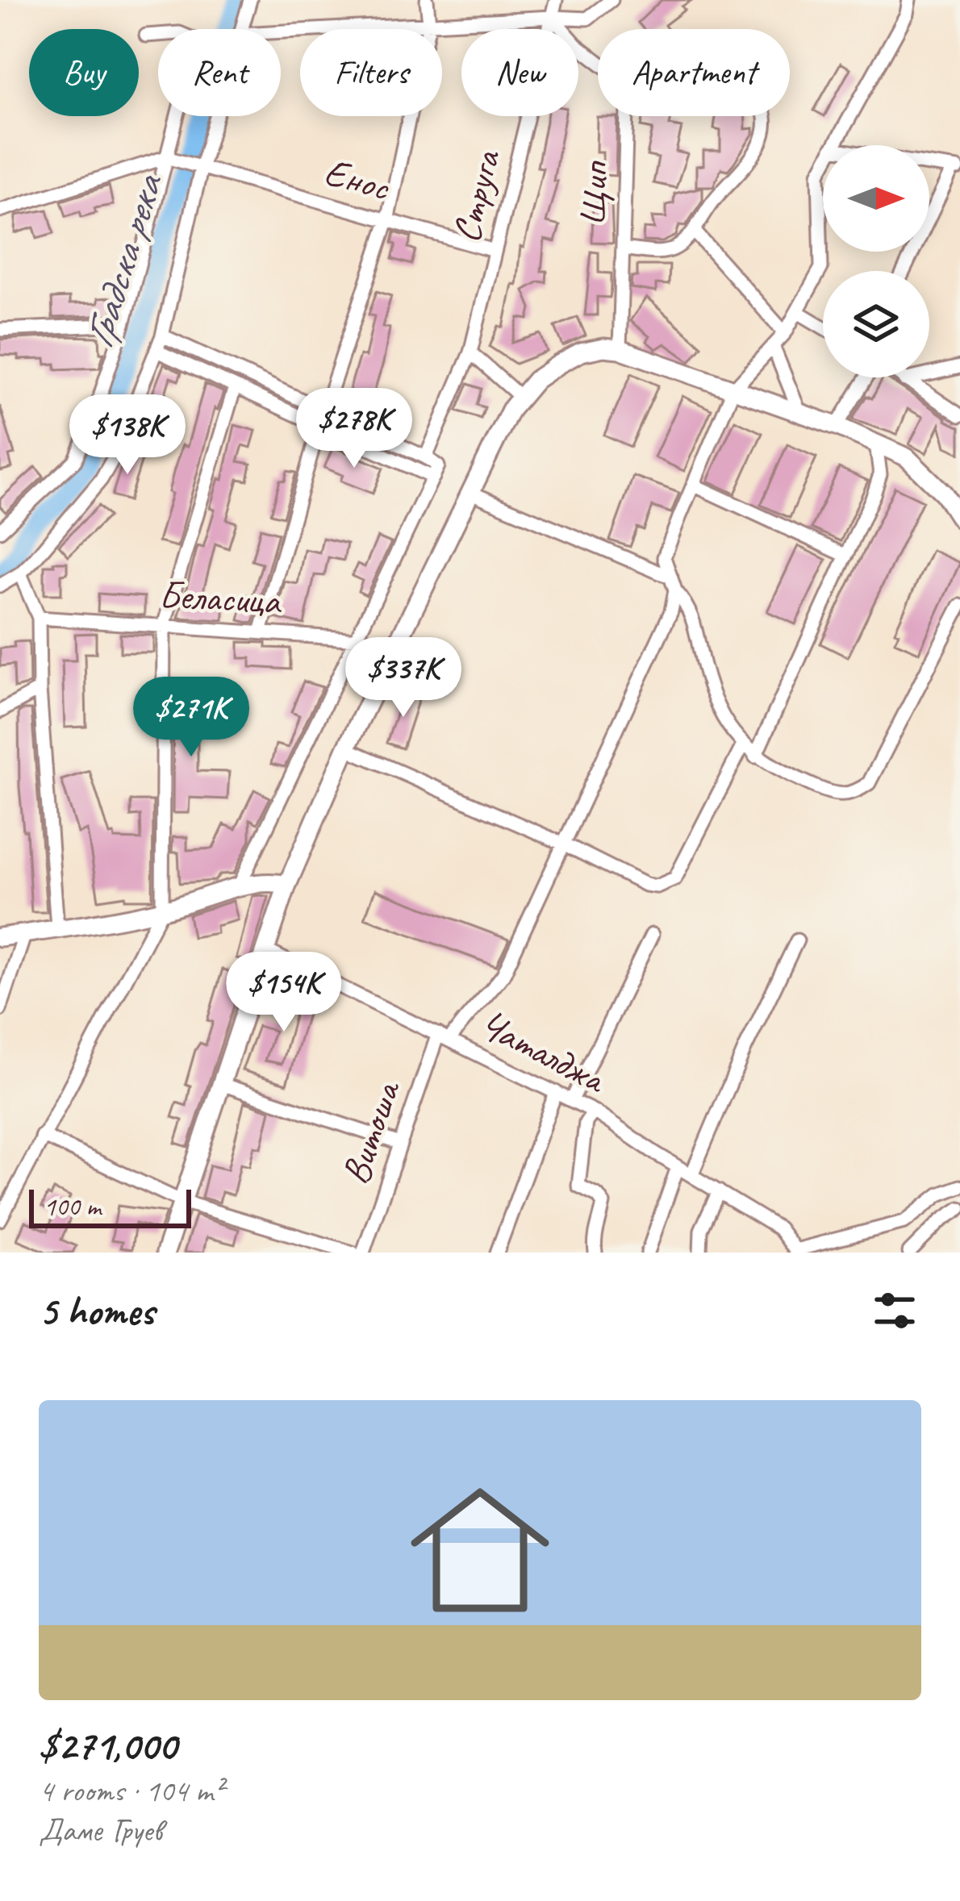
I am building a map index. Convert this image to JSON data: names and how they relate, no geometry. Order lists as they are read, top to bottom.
{
  "streets": {
    "street": [
      "Енос",
      "Щип",
      "Струга",
      "Беласица",
      "Чаталджа",
      "Витоша"
    ]
  },
  "crossings": [
    ["Енос", "Струга"],
    ["Струга", "Беласица"],
    ["Чаталджа", "Витоша"]
  ],
  "water": ["Градска река"],
  "scale_bar": "100 m",
  "north": "right",
  "page": {
    "chip": [
      "Buy",
      "Rent",
      "Filters",
      "New",
      "Apartment"
    ],
    "price": [
      "$278K",
      "$138K",
      "$337K",
      "$271K",
      "$154K"
    ],
    "scale": "100 m",
    "heading": "5 homes",
    "list": [
      {
        "name": "$271,000",
        "note": "4 rooms · 104 m² · Даме Груев"
      }
    ]
  }
}
